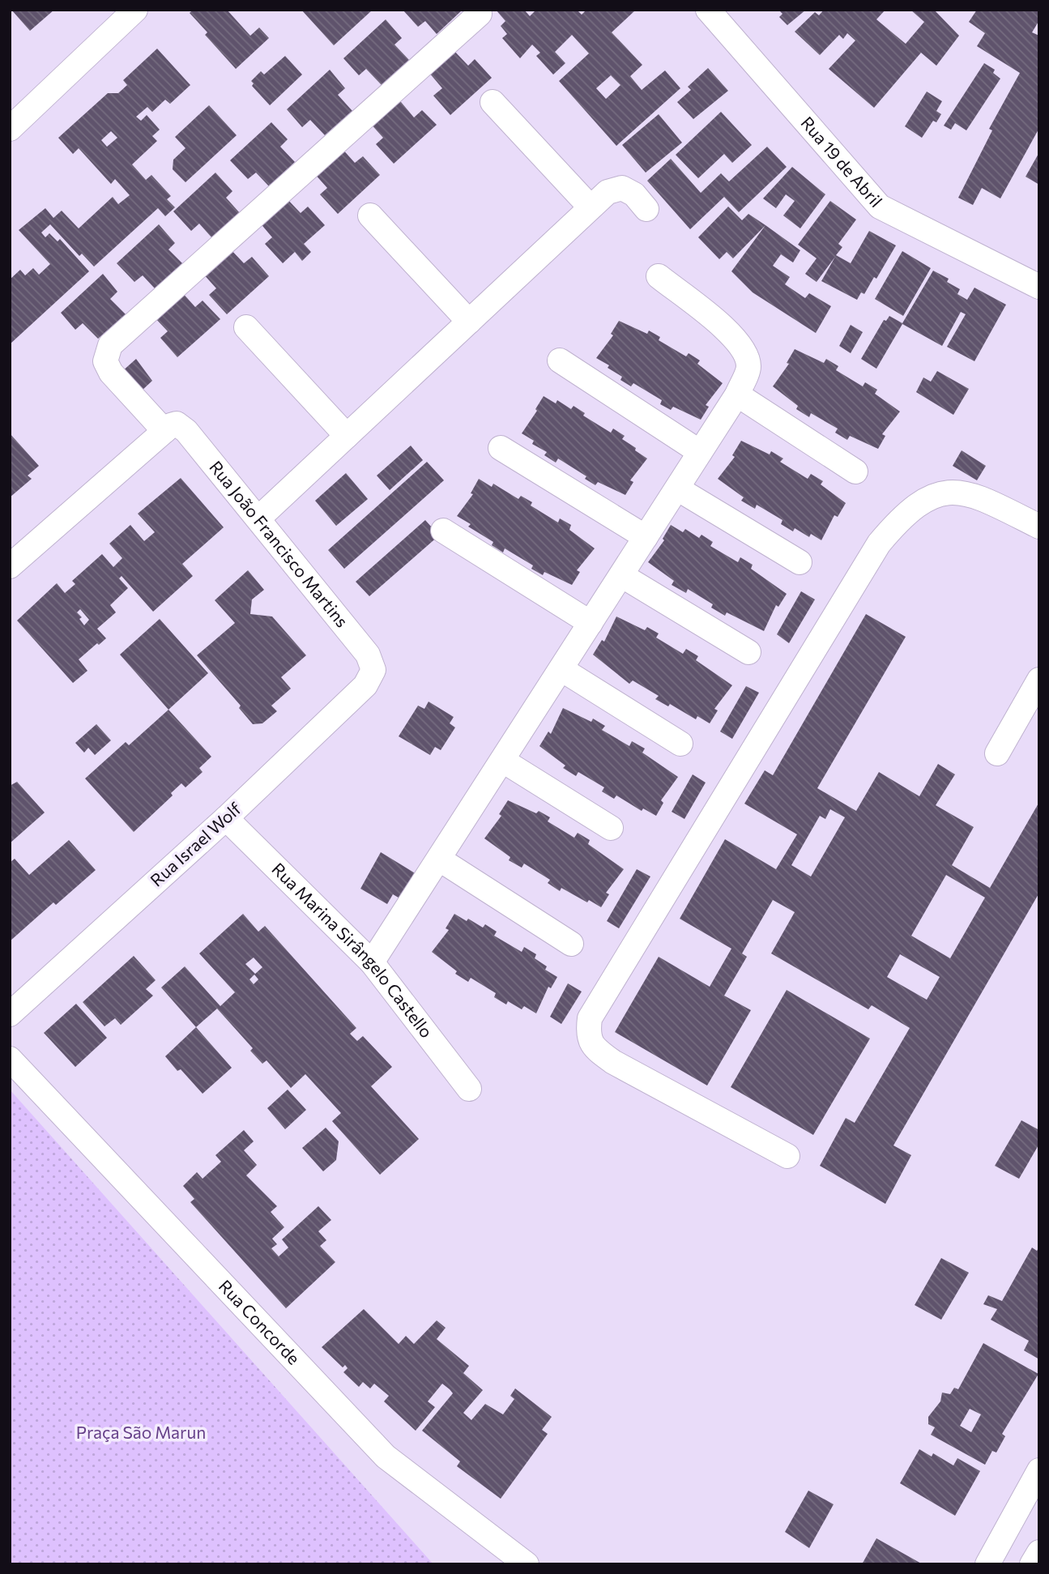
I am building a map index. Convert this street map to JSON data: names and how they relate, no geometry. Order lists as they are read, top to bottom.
{
  "streets": {
    "street": [
      "Rua 19 de Abril",
      "Rua João Francisco Martins",
      "Rua Israel Wolf",
      "Rua Marina Sirângelo Castello",
      "Rua Concorde"
    ]
  },
  "crossings": [
    ["Rua João Francisco Martins", "Rua Israel Wolf"],
    ["Rua Israel Wolf", "Rua Marina Sirângelo Castello"]
  ],
  "parks": ["Praça São Marun"]
}
